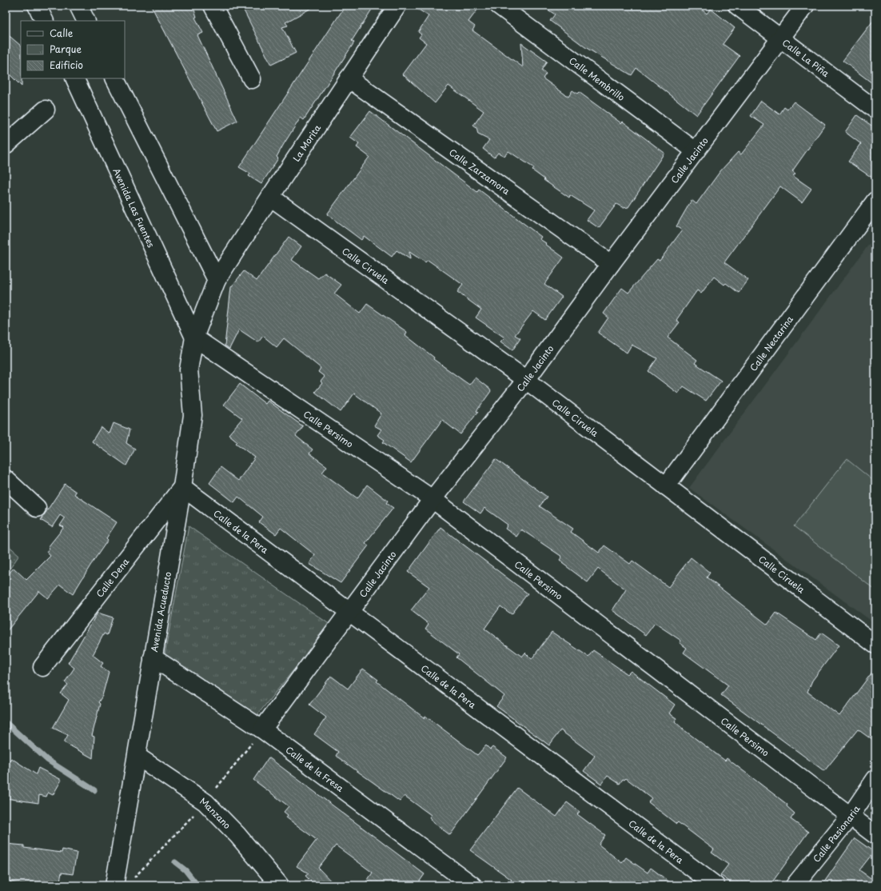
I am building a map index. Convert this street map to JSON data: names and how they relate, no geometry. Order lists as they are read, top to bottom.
{
  "streets": {
    "street": [
      "Calle La Piña",
      "Calle Membrillo",
      "La Morita",
      "Calle Jacinto",
      "Calle Zarzamora",
      "Avenida Las Fuentes",
      "Calle Ciruela",
      "Calle Nectarina",
      "Calle Persimo",
      "Calle de la Pera",
      "Calle Dena",
      "Avenida Acueducto",
      "Calle de la Fresa",
      "Manzano",
      "Calle Pasionaria"
    ]
  },
  "crossings": [
    ["Calle La Piña", "Calle Jacinto"],
    ["Calle Membrillo", "Calle Jacinto"],
    ["La Morita", "Calle Zarzamora"],
    ["La Morita", "Avenida Las Fuentes"],
    ["La Morita", "Calle Ciruela"],
    ["La Morita", "Calle Persimo"],
    ["La Morita", "Avenida Acueducto"],
    ["Calle Jacinto", "Calle Zarzamora"],
    ["Calle Jacinto", "Calle Ciruela"],
    ["Calle Jacinto", "Calle Persimo"],
    ["Calle Jacinto", "Calle de la Pera"],
    ["Calle Jacinto", "Calle de la Fresa"],
    ["Avenida Las Fuentes", "Calle Persimo"],
    ["Avenida Las Fuentes", "Avenida Acueducto"],
    ["Calle Ciruela", "Calle Nectarina"],
    ["Calle Persimo", "Avenida Acueducto"],
    ["Calle Persimo", "Calle Pasionaria"],
    ["Calle de la Pera", "Calle Dena"],
    ["Calle de la Pera", "Avenida Acueducto"],
    ["Calle Dena", "Avenida Acueducto"],
    ["Avenida Acueducto", "Calle de la Fresa"],
    ["Avenida Acueducto", "Manzano"]
  ],
  "legend": ["Calle", "Parque", "Edificio"]
}
